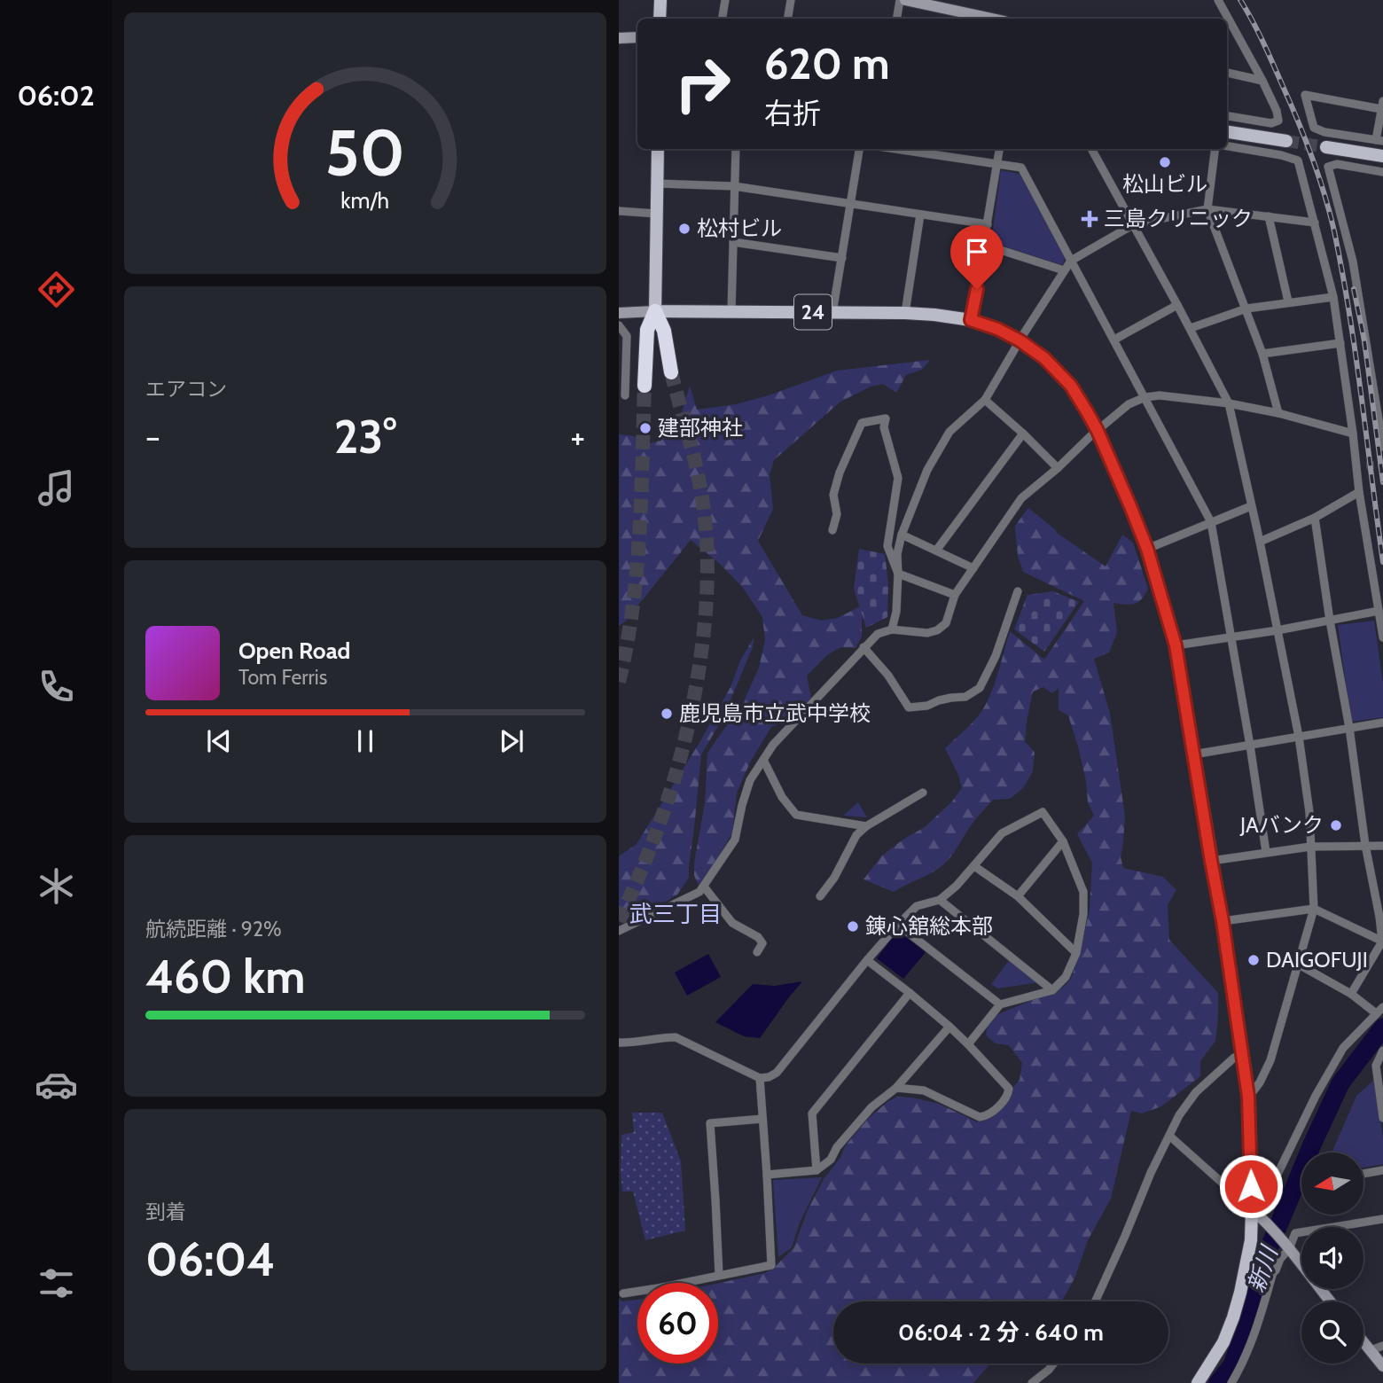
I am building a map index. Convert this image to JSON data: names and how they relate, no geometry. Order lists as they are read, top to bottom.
{
  "streets": {
    "main road": ["24"]
  },
  "districts": ["武三丁目"],
  "water": ["新川"],
  "places": {
    "other": [
      "松山ビル",
      "松村ビル",
      "建部神社",
      "鹿児島市立武中学校",
      "JAバンク",
      "錬心舘総本部",
      "DAIGOFUJI"
    ],
    "health": ["三島クリニック"]
  },
  "north": "left",
  "page": {
    "tabs": "06:02",
    "turn": ["620 m", "右折"],
    "tile": [
      "エアコン",
      ["航続距離 · 92%", "460 km"],
      ["到着", "06:04"]
    ],
    "heat": ["−", "23°", "+"],
    "song": ["Open Road", "Tom Ferris"],
    "limit": "60",
    "trip": "06:04 · 2 分 · 640 m",
    "gauge": ["50", "km/h"]
  }
}
